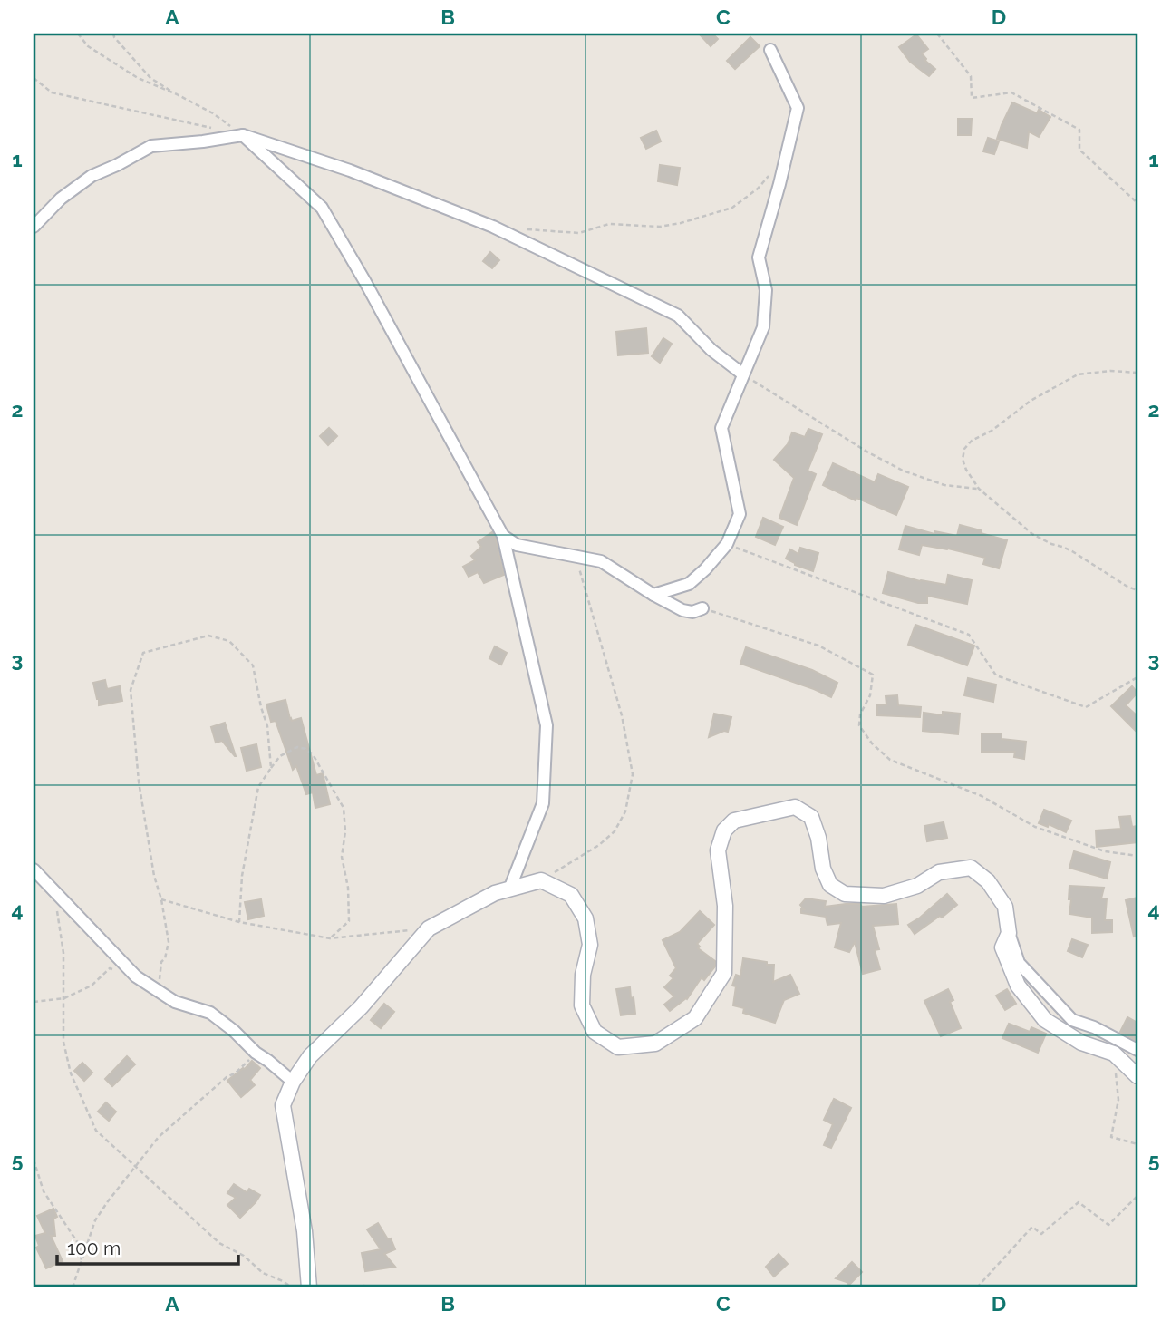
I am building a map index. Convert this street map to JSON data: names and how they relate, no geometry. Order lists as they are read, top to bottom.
{
  "scale_bar": "100 m",
  "grid": {
    "columns": [
      "A",
      "B",
      "C",
      "D"
    ],
    "rows": [
      "1",
      "2",
      "3",
      "4",
      "5"
    ]
  }
}
